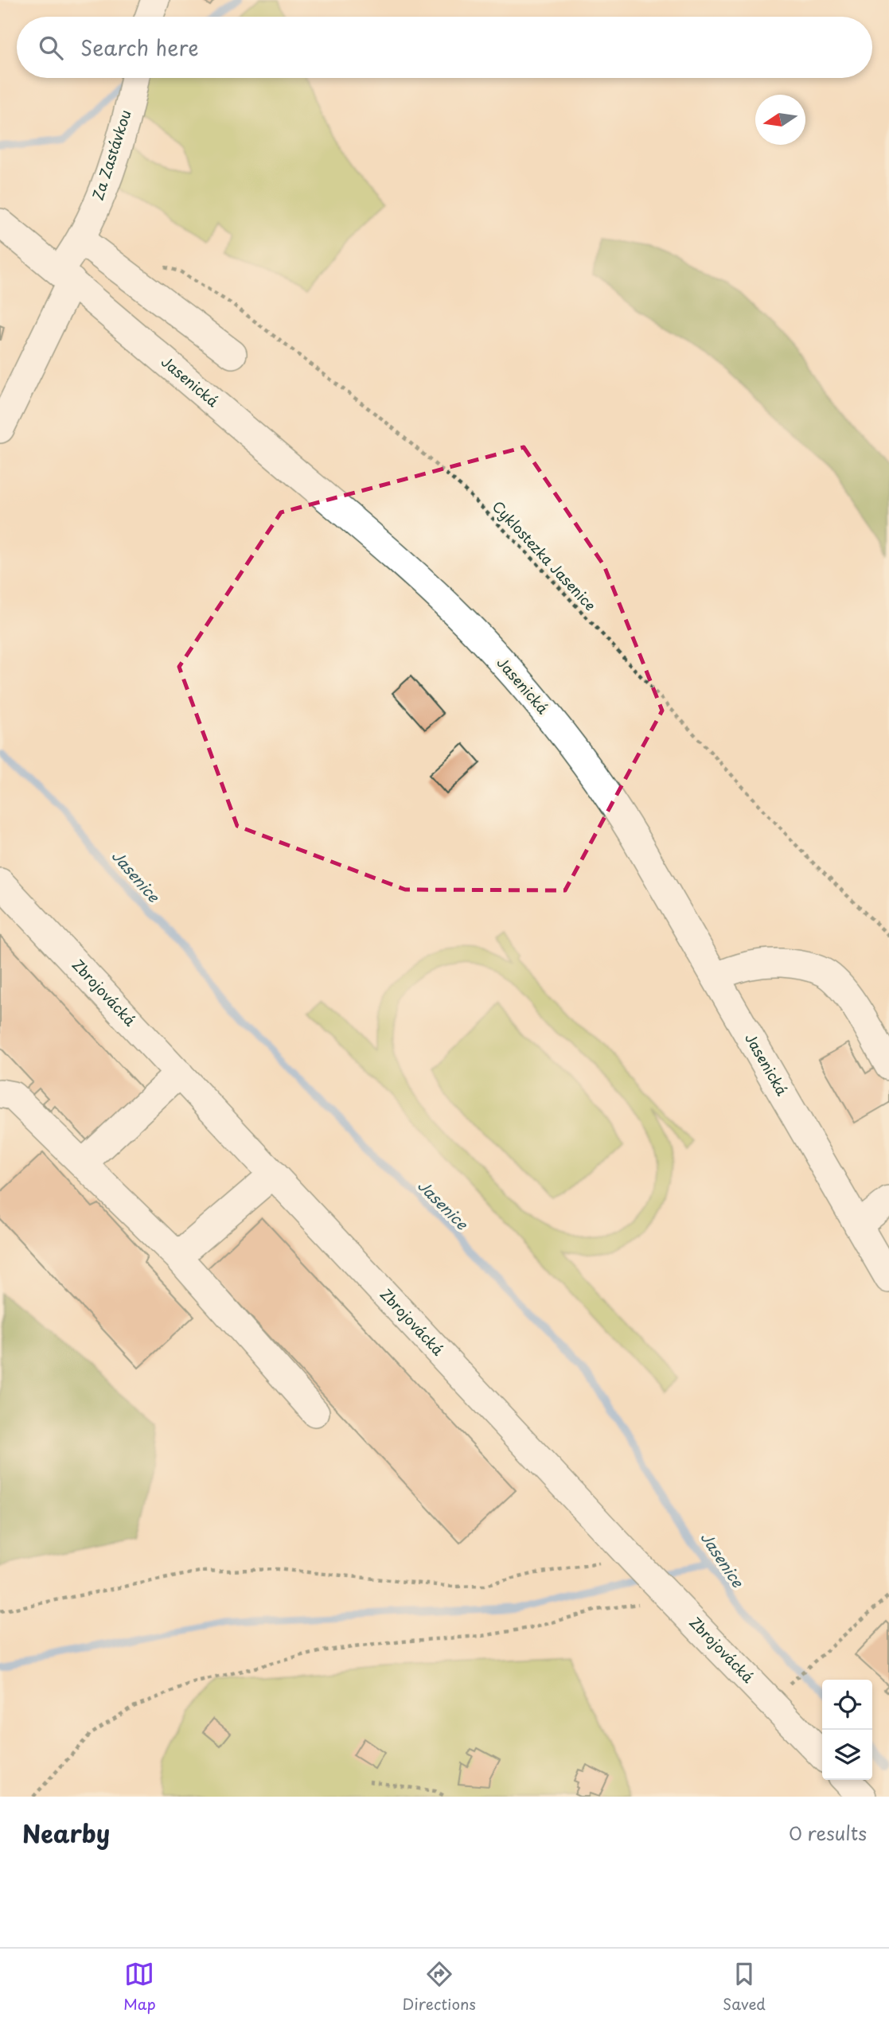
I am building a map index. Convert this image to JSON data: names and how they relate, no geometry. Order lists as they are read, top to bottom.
{
  "streets": {
    "street": ["Za Zastávkou", "Jasenická", "Zbrojovácká"],
    "path": ["Cyklostezka Jasenice"]
  },
  "crossings": [
    ["Za Zastávkou", "Jasenická"]
  ],
  "water": ["Jasenice"],
  "north": "left",
  "page": {
    "search": "Search here",
    "heading": ["Nearby", "0 results"],
    "nav": ["Map", "Directions", "Saved"]
  }
}
